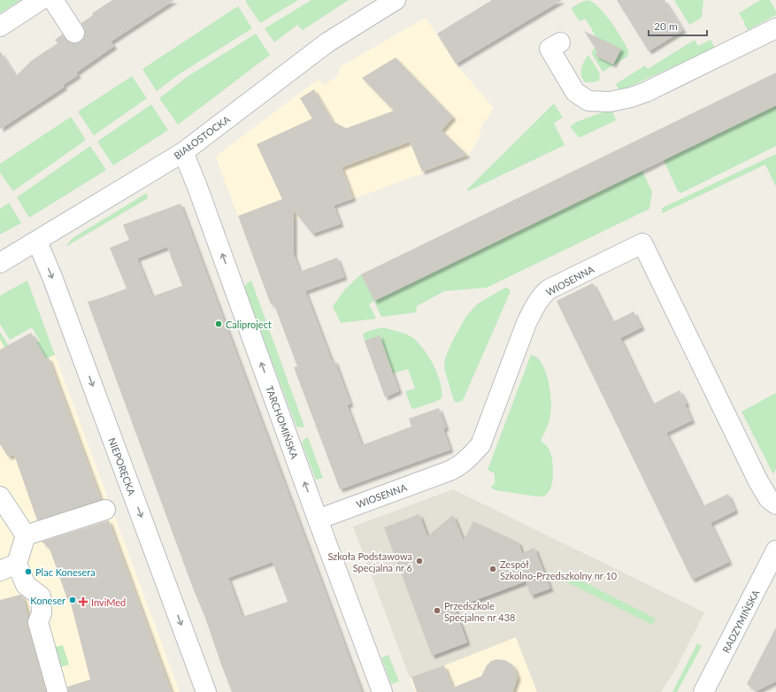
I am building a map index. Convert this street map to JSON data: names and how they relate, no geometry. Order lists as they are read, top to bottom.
{
  "streets": {
    "street": [
      "BIAŁOSTOCKA",
      "WIOSENNA",
      "TARCHOMIŃSKA",
      "NIEPORĘCKA",
      "RADZYMIŃSKA"
    ]
  },
  "crossings": [
    ["BIAŁOSTOCKA", "TARCHOMIŃSKA"],
    ["BIAŁOSTOCKA", "NIEPORĘCKA"],
    ["WIOSENNA", "TARCHOMIŃSKA"]
  ],
  "one_way": ["TARCHOMIŃSKA"],
  "places": {
    "other": [
      "Caliproject",
      "Szkoła Podstawowa Specjalna nr 6",
      "Zespół Szkolno-Przedszkolny nr 10",
      "Plac Konesera",
      "Koneser",
      "Przedszkole Specjalne nr 438"
    ],
    "health": ["InviMed"]
  },
  "scale_bar": "20 m"
}
